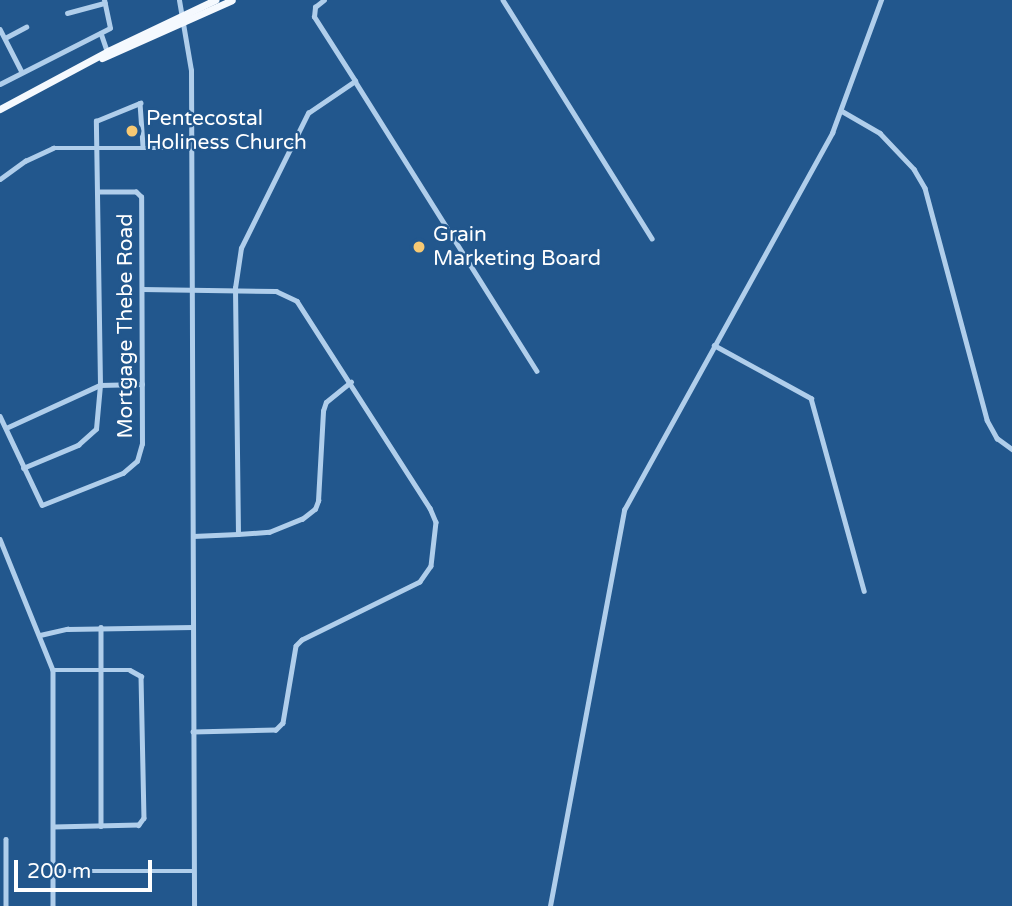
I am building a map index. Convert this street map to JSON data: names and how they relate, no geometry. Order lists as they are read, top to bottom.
{
  "streets": {
    "street": ["Mortgage Thebe Road"]
  },
  "places": ["Pentecostal Holiness Church", "Grain Marketing Board"],
  "scale_bar": "200 m"
}
